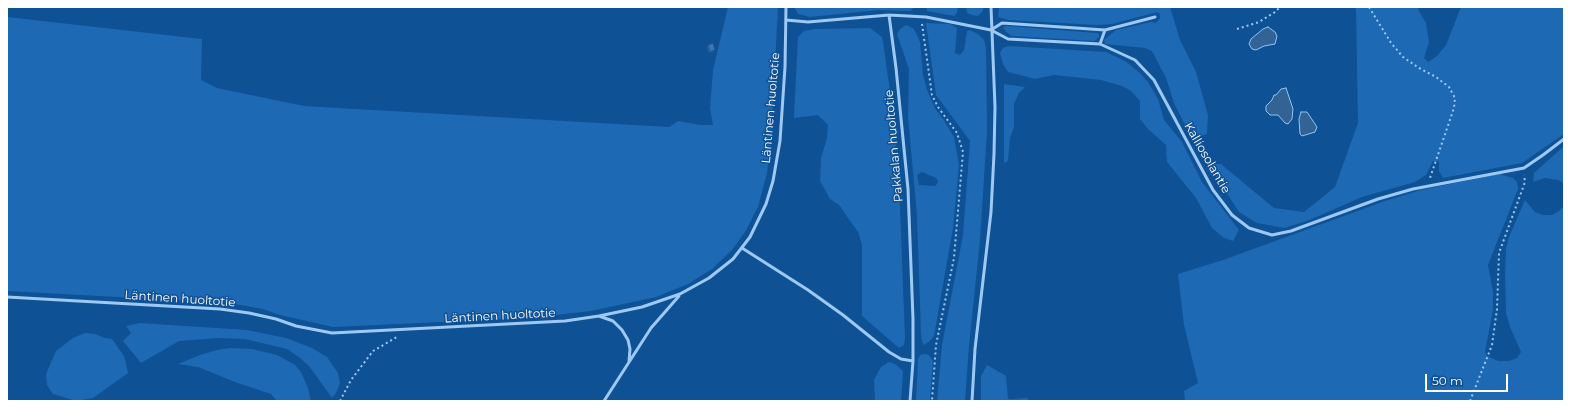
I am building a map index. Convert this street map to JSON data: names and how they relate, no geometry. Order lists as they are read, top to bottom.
{
  "streets": {
    "lane": ["Läntinen huoltotie", "Pakkalan huoltotie", "Kalliosolantie"]
  },
  "scale_bar": "50 m"
}
